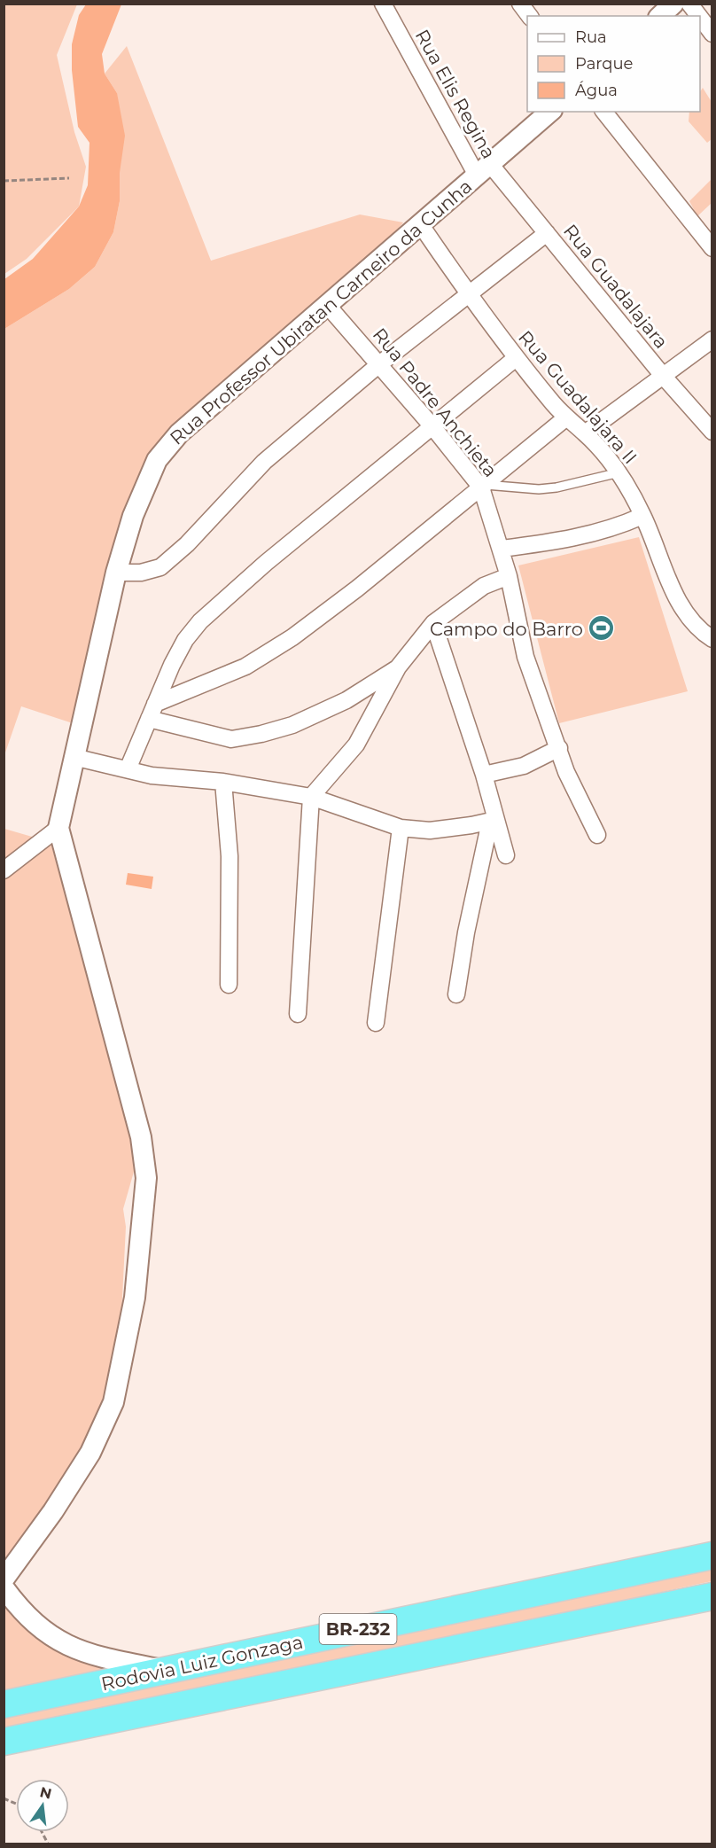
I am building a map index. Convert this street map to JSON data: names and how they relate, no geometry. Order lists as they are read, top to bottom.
{
  "streets": {
    "highway": ["BR-232", "Rodovia Luiz Gonzaga"],
    "street": [
      "Rua Elis Regina",
      "Rua Guadalajara",
      "Rua Professor Ubiratan Carneiro da Cunha",
      "Rua Guadalajara II",
      "Rua Padre Anchieta"
    ]
  },
  "crossings": [
    ["Rua Elis Regina", "Rua Guadalajara"],
    ["Rua Elis Regina", "Rua Professor Ubiratan Carneiro da Cunha"],
    ["Rua Guadalajara", "Rua Professor Ubiratan Carneiro da Cunha"],
    ["Rua Professor Ubiratan Carneiro da Cunha", "Rua Guadalajara II"],
    ["Rua Professor Ubiratan Carneiro da Cunha", "Rua Padre Anchieta"]
  ],
  "places": {
    "sports": ["Campo do Barro"]
  },
  "legend": ["Rua", "Parque", "Água"],
  "north": "top"
}
